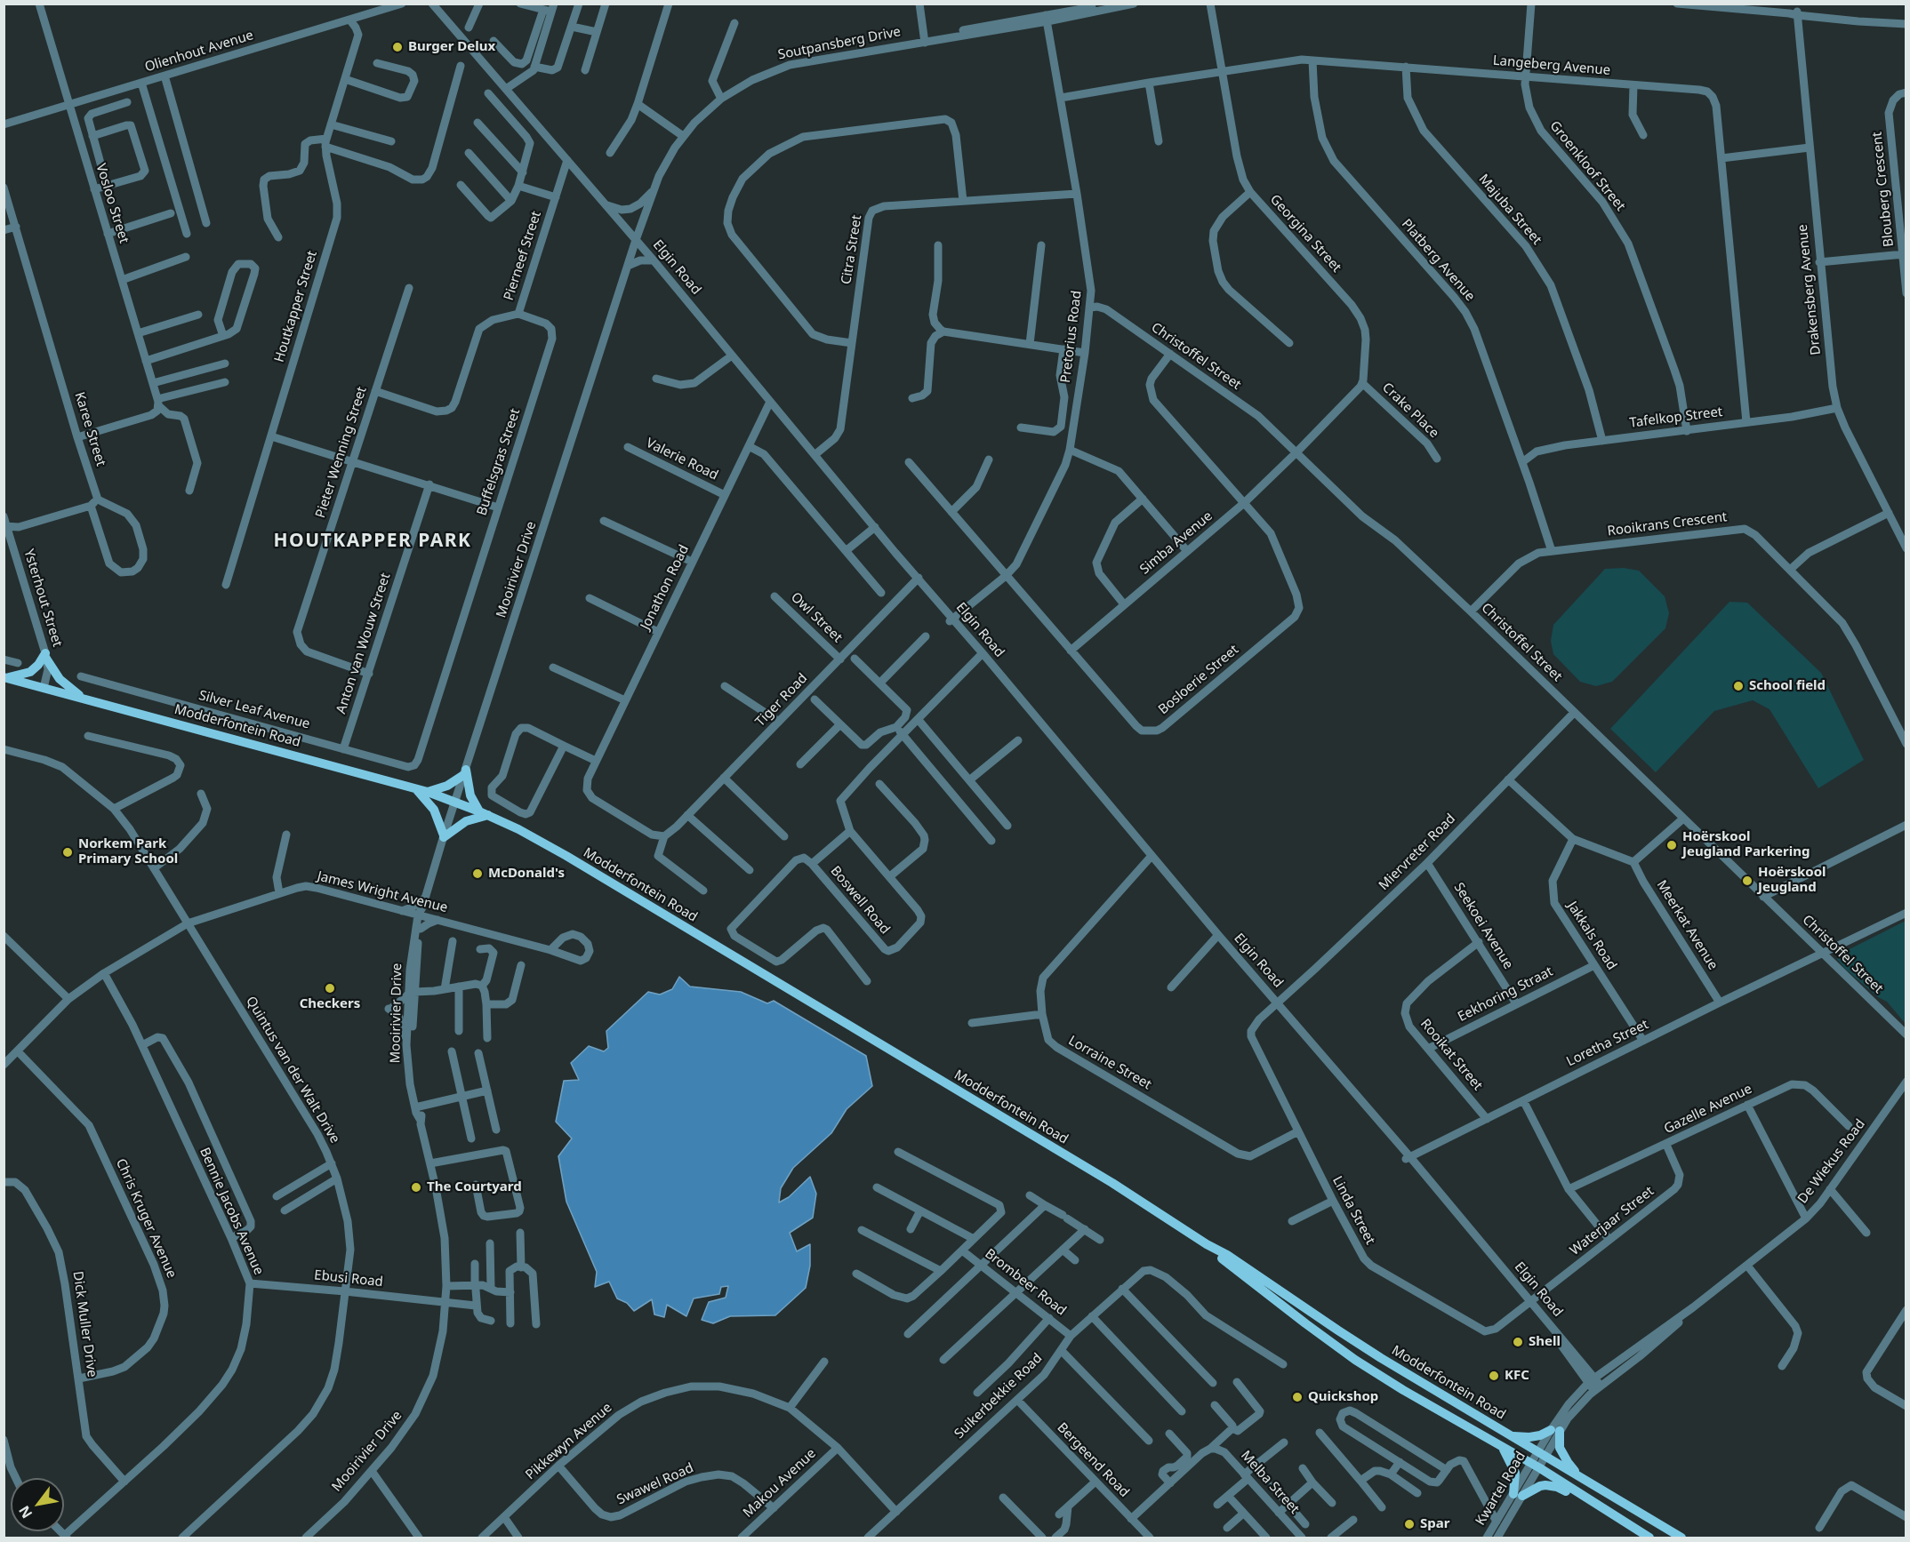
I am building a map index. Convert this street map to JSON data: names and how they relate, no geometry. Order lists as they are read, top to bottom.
{
  "streets": {
    "main road": ["Modderfontein Road"],
    "street": [
      "Soutpansberg Drive",
      "Olienhout Avenue",
      "Langeberg Avenue",
      "Groenkloof Street",
      "Blouberg Crescent",
      "Vosloo Street",
      "Majuba Street",
      "Georgina Street",
      "Citra Street",
      "Pierneef Street",
      "Platberg Avenue",
      "Elgin Road",
      "Drakensberg Avenue",
      "Houtkapper Street",
      "Pretorius Road",
      "Christoffel Street",
      "Crake Place",
      "Tafelkop Street",
      "Karee Street",
      "Pieter Wenning Street",
      "Valerie Road",
      "Buffelsgras Street",
      "Rooikrans Crescent",
      "Simba Avenue",
      "Mooirivier Drive",
      "Jonathon Road",
      "Ysterhout Street",
      "Owl Street",
      "Anton van Wouw Street",
      "Bosloerie Street",
      "Tiger Road",
      "Silver Leaf Avenue",
      "Miervreter Road",
      "James Wright Avenue",
      "Boswell Road",
      "Meerkat Avenue",
      "Seekoei Avenue",
      "Jakkals Road",
      "Eekhoring Straat",
      "Loretha Street",
      "Rooikat Street",
      "Lorraine Street",
      "Quintus van der Walt Drive",
      "Gazelle Avenue",
      "De Wiekus Road",
      "Linda Street",
      "Bennie Jacobs Avenue",
      "Chris Kruger Avenue",
      "Waterjaar Street",
      "Ebusi Road",
      "Brombeer Road",
      "Dick Muller Drive",
      "Suikerbekkie Road",
      "Pikkewyn Avenue",
      "Bergeend Road",
      "Melba Street",
      "Makou Avenue",
      "Swawel Road",
      "Kwartel Road"
    ]
  },
  "crossings": [
    ["Soutpansberg Drive", "Elgin Road"],
    ["Soutpansberg Drive", "Pretorius Road"],
    ["Soutpansberg Drive", "Mooirivier Drive"],
    ["Olienhout Avenue", "Vosloo Street"],
    ["Olienhout Avenue", "Houtkapper Street"],
    ["Langeberg Avenue", "Groenkloof Street"],
    ["Langeberg Avenue", "Majuba Street"],
    ["Langeberg Avenue", "Georgina Street"],
    ["Langeberg Avenue", "Platberg Avenue"],
    ["Langeberg Avenue", "Pretorius Road"],
    ["Langeberg Avenue", "Tafelkop Street"],
    ["Groenkloof Street", "Tafelkop Street"],
    ["Majuba Street", "Tafelkop Street"],
    ["Georgina Street", "Crake Place"],
    ["Citra Street", "Elgin Road"],
    ["Citra Street", "Pretorius Road"],
    ["Pierneef Street", "Elgin Road"],
    ["Pierneef Street", "Pieter Wenning Street"],
    ["Pierneef Street", "Buffelsgras Street"],
    ["Platberg Avenue", "Tafelkop Street"],
    ["Platberg Avenue", "Rooikrans Crescent"],
    ["Elgin Road", "Pretorius Road"],
    ["Elgin Road", "Mooirivier Drive"],
    ["Elgin Road", "Jonathon Road"],
    ["Elgin Road", "Tiger Road"],
    ["Elgin Road", "Miervreter Road"],
    ["Elgin Road", "Boswell Road"],
    ["Elgin Road", "Loretha Street"],
    ["Elgin Road", "Lorraine Street"],
    ["Elgin Road", "De Wiekus Road"],
    ["Elgin Road", "Linda Street"],
    ["Elgin Road", "Waterjaar Street"],
    ["Drakensberg Avenue", "Tafelkop Street"],
    ["Pretorius Road", "Christoffel Street"],
    ["Pretorius Road", "Bosloerie Street"],
    ["Christoffel Street", "Rooikrans Crescent"],
    ["Christoffel Street", "Simba Avenue"],
    ["Christoffel Street", "Bosloerie Street"],
    ["Christoffel Street", "Miervreter Road"],
    ["Christoffel Street", "Loretha Street"],
    ["Pieter Wenning Street", "Anton van Wouw Street"],
    ["Valerie Road", "Jonathon Road"],
    ["Buffelsgras Street", "Silver Leaf Avenue"],
    ["Simba Avenue", "Bosloerie Street"],
    ["Mooirivier Drive", "Modderfontein Road"],
    ["Mooirivier Drive", "James Wright Avenue"],
    ["Mooirivier Drive", "Ebusi Road"],
    ["Jonathon Road", "Tiger Road"],
    ["Ysterhout Street", "Modderfontein Road"],
    ["Owl Street", "Tiger Road"],
    ["Anton van Wouw Street", "Silver Leaf Avenue"],
    ["Modderfontein Road", "De Wiekus Road"],
    ["Modderfontein Road", "Kwartel Road"],
    ["Miervreter Road", "Seekoei Avenue"],
    ["Miervreter Road", "Linda Street"],
    ["James Wright Avenue", "Quintus van der Walt Drive"],
    ["James Wright Avenue", "Bennie Jacobs Avenue"],
    ["James Wright Avenue", "Chris Kruger Avenue"],
    ["Meerkat Avenue", "Loretha Street"],
    ["Seekoei Avenue", "Eekhoring Straat"],
    ["Seekoei Avenue", "Rooikat Street"],
    ["Jakkals Road", "Eekhoring Straat"],
    ["Jakkals Road", "Loretha Street"],
    ["Eekhoring Straat", "Rooikat Street"],
    ["Loretha Street", "Rooikat Street"],
    ["Lorraine Street", "Linda Street"],
    ["Quintus van der Walt Drive", "Ebusi Road"],
    ["Gazelle Avenue", "Waterjaar Street"],
    ["De Wiekus Road", "Kwartel Road"],
    ["Linda Street", "Waterjaar Street"],
    ["Bennie Jacobs Avenue", "Ebusi Road"],
    ["Bennie Jacobs Avenue", "Dick Muller Drive"],
    ["Chris Kruger Avenue", "Dick Muller Drive"],
    ["Brombeer Road", "Suikerbekkie Road"],
    ["Suikerbekkie Road", "Pikkewyn Avenue"],
    ["Suikerbekkie Road", "Bergeend Road"],
    ["Pikkewyn Avenue", "Makou Avenue"],
    ["Pikkewyn Avenue", "Swawel Road"],
    ["Makou Avenue", "Swawel Road"]
  ],
  "districts": ["HOUTKAPPER PARK"],
  "places": [
    "Burger Delux",
    "School field",
    "Hoërskool Jeugland Parkering",
    "Norkem Park Primary School",
    "McDonald's",
    "Hoërskool Jeugland",
    "Checkers",
    "The Courtyard",
    "Shell",
    "KFC",
    "Quickshop",
    "Spar"
  ],
  "north": "bottom left"
}
